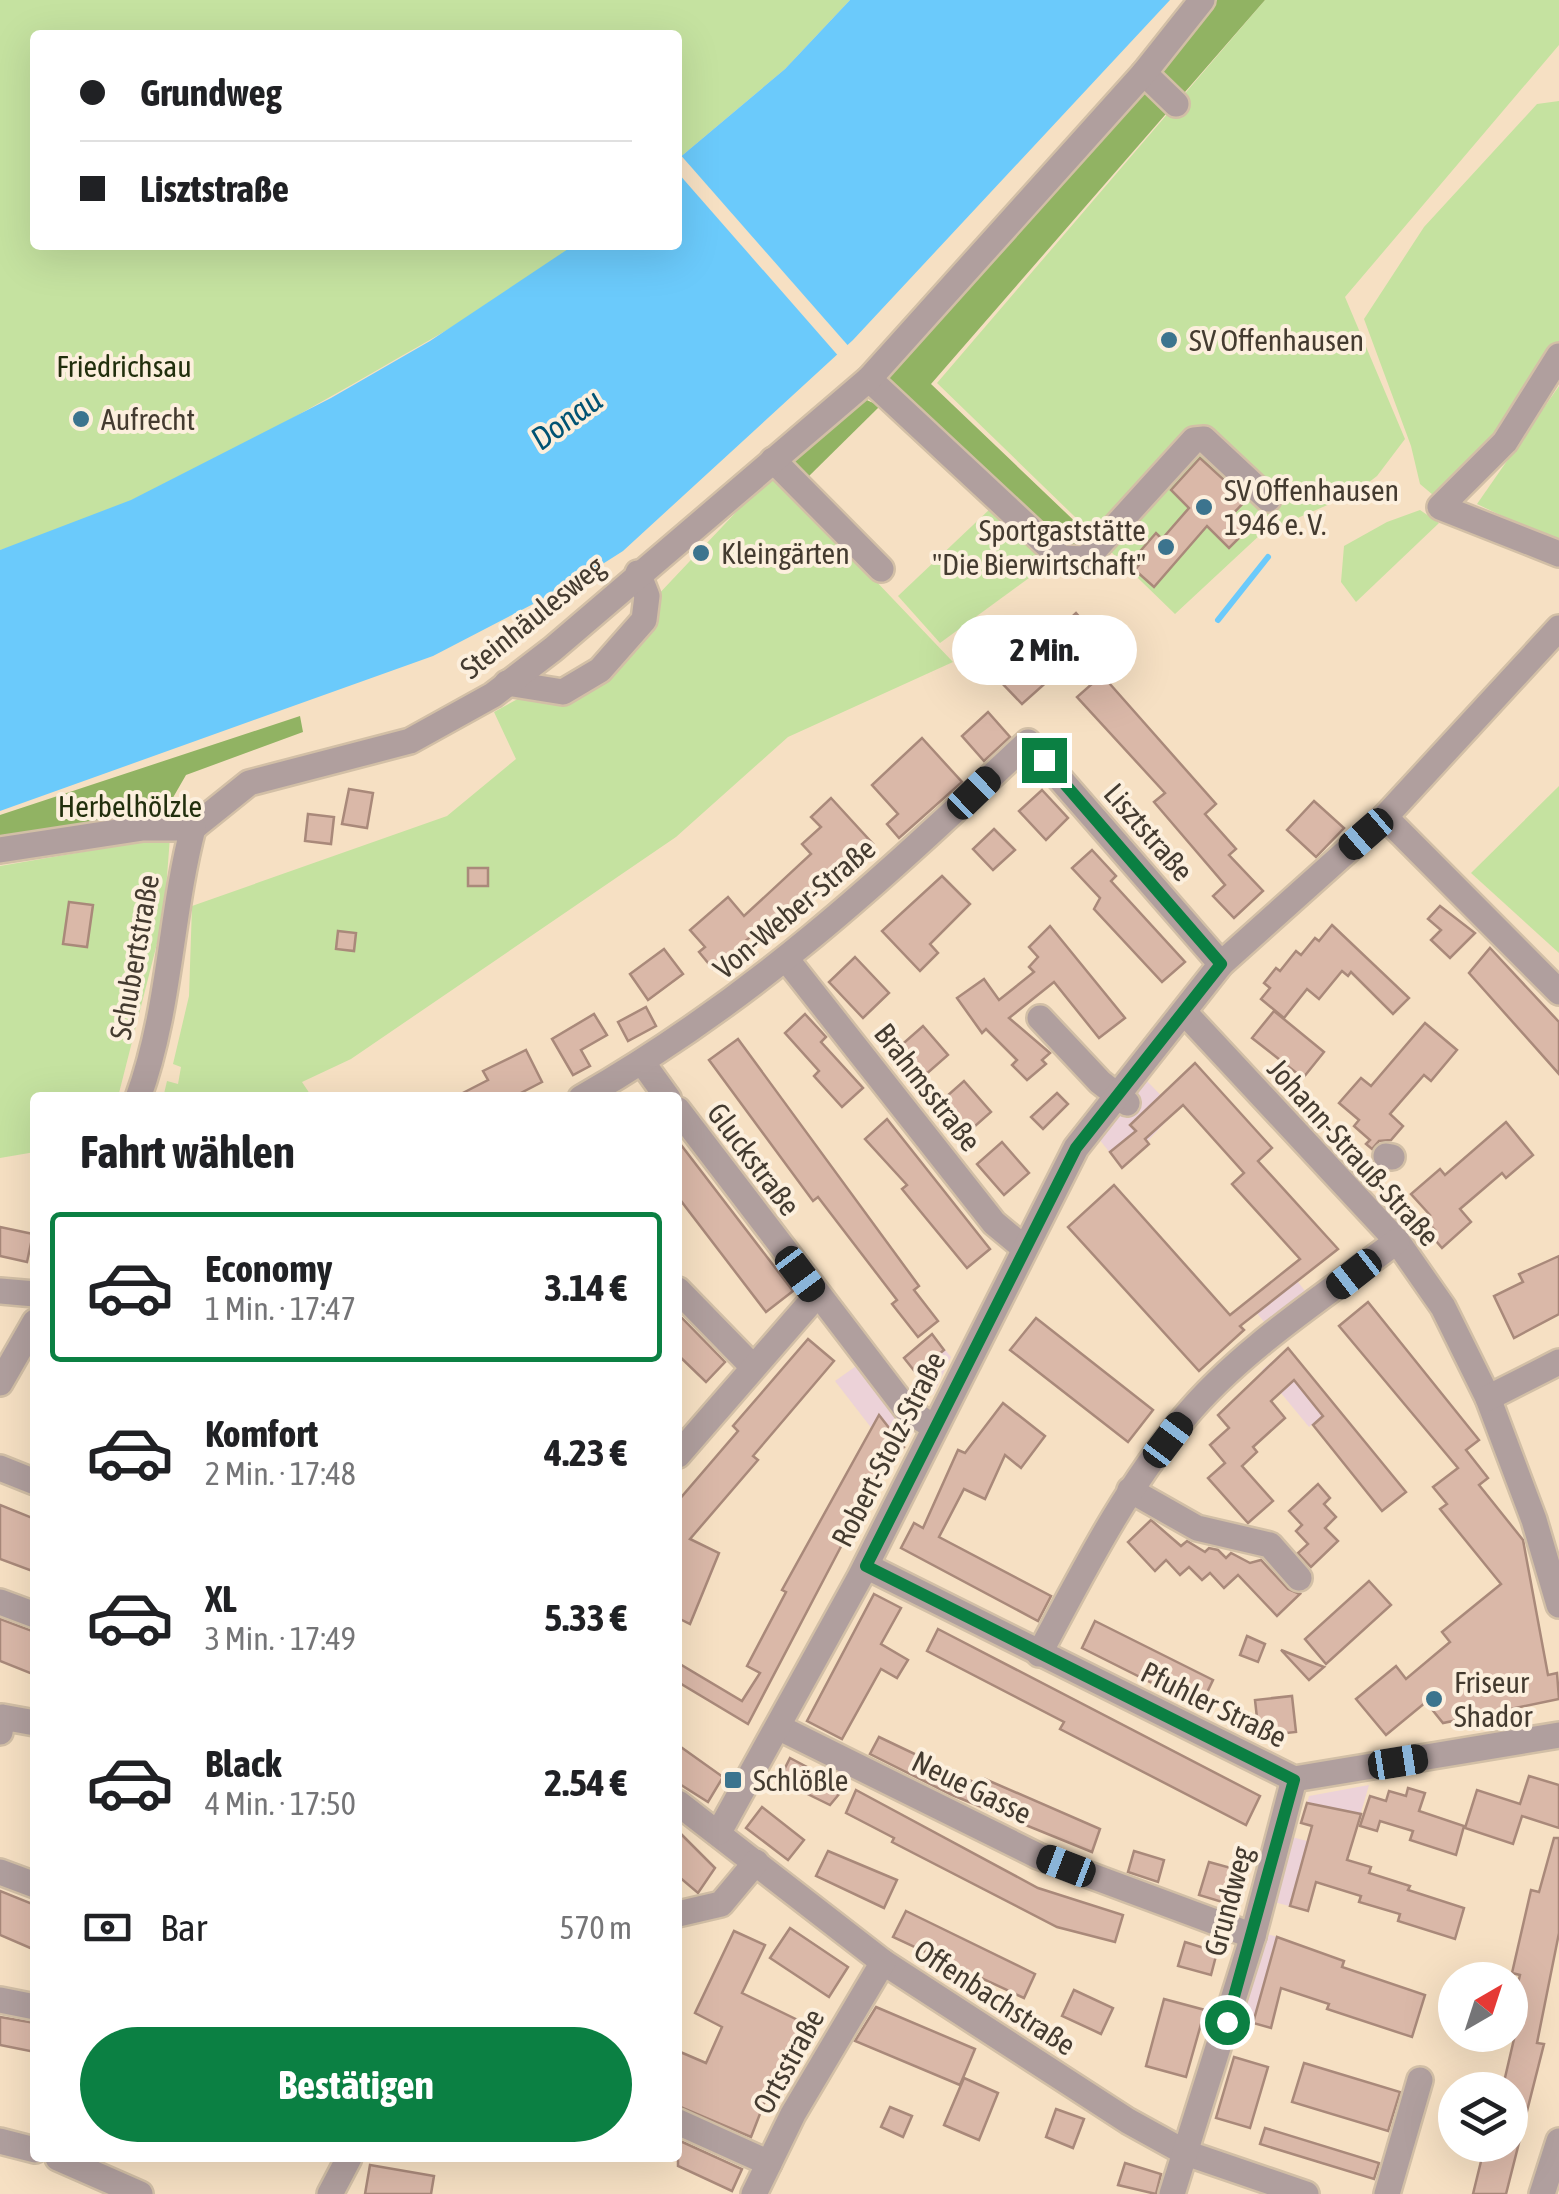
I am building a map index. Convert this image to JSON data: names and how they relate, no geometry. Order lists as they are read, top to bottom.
{
  "streets": {
    "street": [
      "Steinhäulesweg",
      "Lisztstraße",
      "Von-Weber-Straße",
      "Schubertstraße",
      "Brahmsstraße",
      "Johann-Strauß-Straße",
      "Gluckstraße",
      "Robert-Stolz-Straße",
      "Pfuhler Straße",
      "Neue Gasse",
      "Grundweg",
      "Offenbachstraße",
      "Ortsstraße"
    ]
  },
  "crossings": [
    ["Steinhäulesweg", "Schubertstraße"],
    ["Lisztstraße", "Von-Weber-Straße"],
    ["Lisztstraße", "Robert-Stolz-Straße"],
    ["Von-Weber-Straße", "Brahmsstraße"],
    ["Von-Weber-Straße", "Gluckstraße"],
    ["Brahmsstraße", "Robert-Stolz-Straße"],
    ["Johann-Strauß-Straße", "Robert-Stolz-Straße"],
    ["Gluckstraße", "Robert-Stolz-Straße"],
    ["Robert-Stolz-Straße", "Pfuhler Straße"],
    ["Robert-Stolz-Straße", "Neue Gasse"],
    ["Robert-Stolz-Straße", "Offenbachstraße"],
    ["Pfuhler Straße", "Grundweg"],
    ["Neue Gasse", "Grundweg"],
    ["Grundweg", "Offenbachstraße"],
    ["Offenbachstraße", "Ortsstraße"]
  ],
  "water": ["Donau"],
  "parks": ["Friedrichsau", "Herbelhölzle"],
  "places": {
    "other": [
      "SV Offenhausen",
      "Aufrecht",
      "SV Offenhausen 1946 e. V.",
      "Sportgaststätte \"Die Bierwirtschaft\"",
      "Kleingärten",
      "Friseur Shador"
    ],
    "transit": ["Schlößle"]
  },
  "north": "top right",
  "page": {
    "banner": ["Grundweg", "Lisztstraße"],
    "bubble": "2 Min.",
    "heading": "Fahrt wählen",
    "list": [
      {
        "name": "Economy",
        "note": "1 Min. · 17:47",
        "value": "3.14 €"
      },
      {
        "name": "Komfort",
        "note": "2 Min. · 17:48",
        "value": "4.23 €"
      },
      {
        "name": "XL",
        "note": "3 Min. · 17:49",
        "value": "5.33 €"
      },
      {
        "name": "Black",
        "note": "4 Min. · 17:50",
        "value": "2.54 €"
      }
    ],
    "pay": ["Bar", "570 m"],
    "buttons": "Bestätigen"
  }
}
